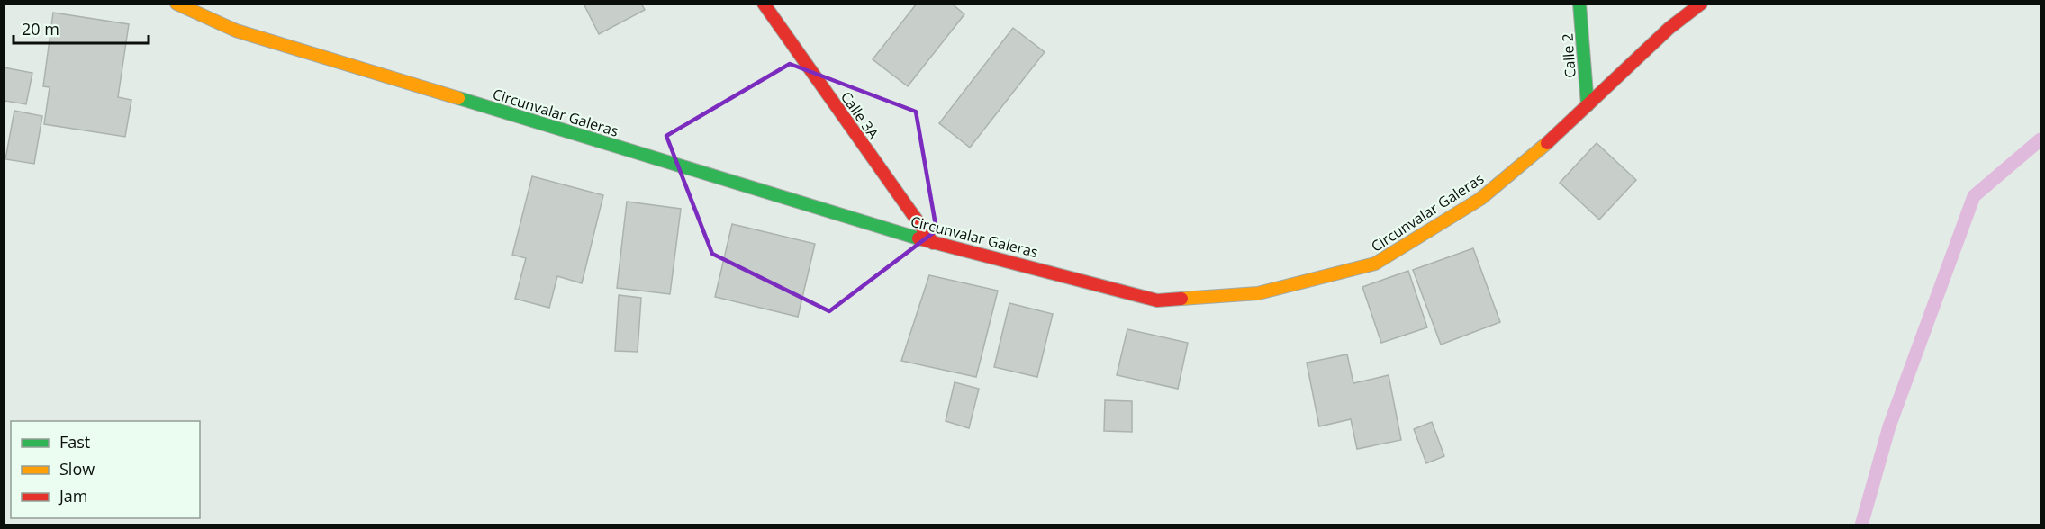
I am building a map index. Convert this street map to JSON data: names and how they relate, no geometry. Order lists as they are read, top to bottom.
{
  "streets": {
    "main road": ["Calle 2", "Circunvalar Galeras", "Calle 3A"]
  },
  "crossings": [
    ["Calle 2", "Circunvalar Galeras"],
    ["Circunvalar Galeras", "Calle 3A"]
  ],
  "legend": ["Fast", "Slow", "Jam"],
  "scale_bar": "20 m"
}
